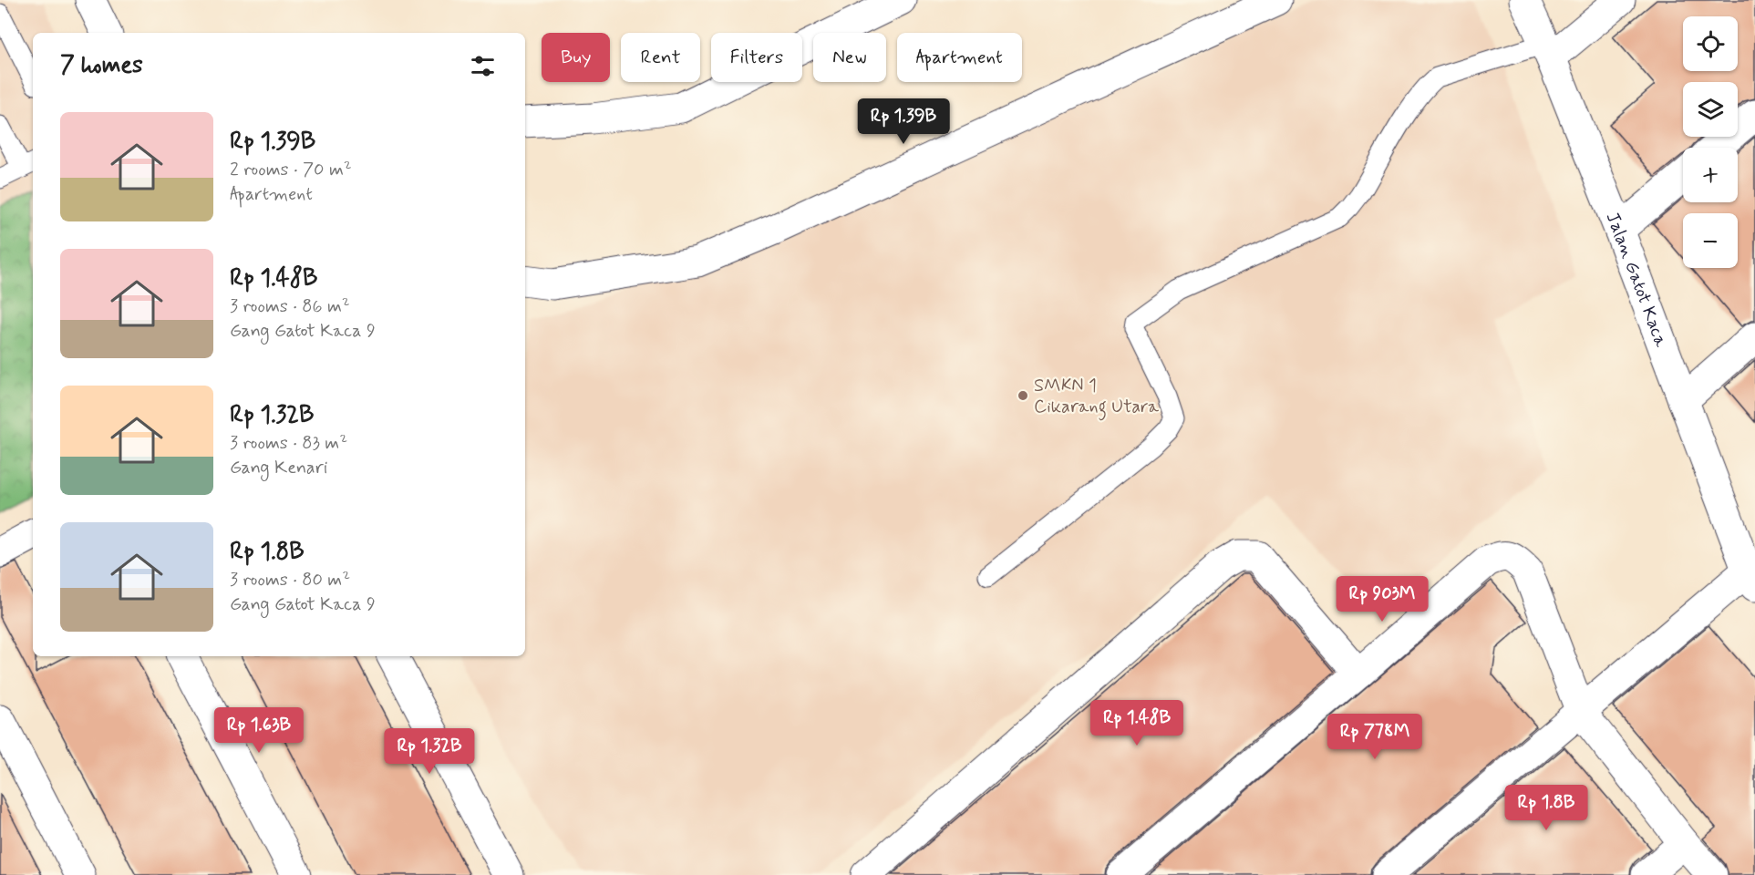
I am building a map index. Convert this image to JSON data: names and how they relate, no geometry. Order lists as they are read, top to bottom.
{
  "streets": {
    "street": ["Jalan Gatot Kaca"]
  },
  "places": ["SMKN 1 Cikarang Utara"],
  "page": {
    "map_buttons": ["+", "−"],
    "chip": [
      "Buy",
      "Rent",
      "Filters",
      "New",
      "Apartment"
    ],
    "heading": "7 homes",
    "price": [
      "Rp 1.39B",
      "Rp 903M",
      "Rp 1.48B",
      "Rp 1.63B",
      "Rp 778M",
      "Rp 1.32B",
      "Rp 1.8B"
    ],
    "list": [
      {
        "name": "Rp 1.39B",
        "note": "2 rooms · 70 m² · Apartment"
      },
      {
        "name": "Rp 1.48B",
        "note": "3 rooms · 86 m² · Gang Gatot Kaca 9"
      },
      {
        "name": "Rp 1.32B",
        "note": "3 rooms · 83 m² · Gang Kenari"
      },
      {
        "name": "Rp 1.8B",
        "note": "3 rooms · 80 m² · Gang Gatot Kaca 9"
      }
    ]
  }
}
